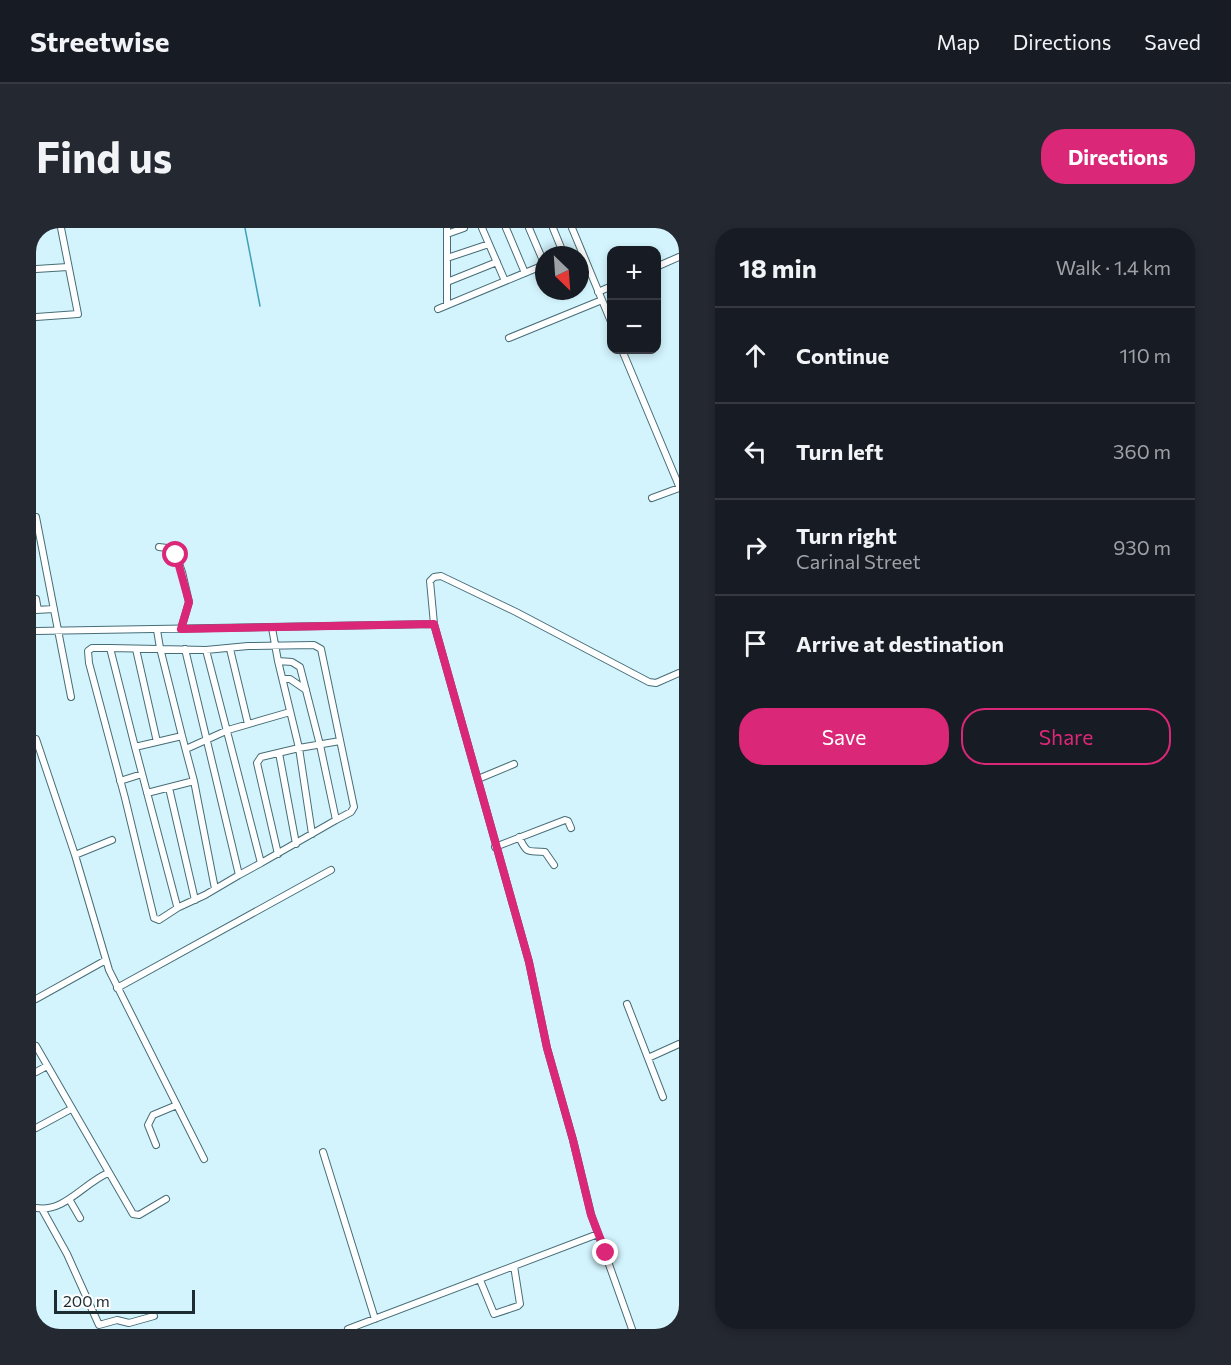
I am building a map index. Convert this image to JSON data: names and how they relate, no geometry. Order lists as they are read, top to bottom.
{
  "scale_bar": "200 m",
  "north": "bottom right",
  "page": {
    "header": "Streetwise",
    "nav": ["Map", "Directions", "Saved"],
    "buttons": [
      "Directions",
      ["Save", "Share"]
    ],
    "title": "Find us",
    "heading": ["18 min", "Walk · 1.4 km"],
    "map_buttons": ["+", "−"],
    "list": [
      ["Continue", "110 m"],
      ["Turn left", "360 m"],
      ["Turn right", "Carinal Street", "930 m"],
      "Arrive at destination"
    ],
    "scale": "200 m"
  }
}
